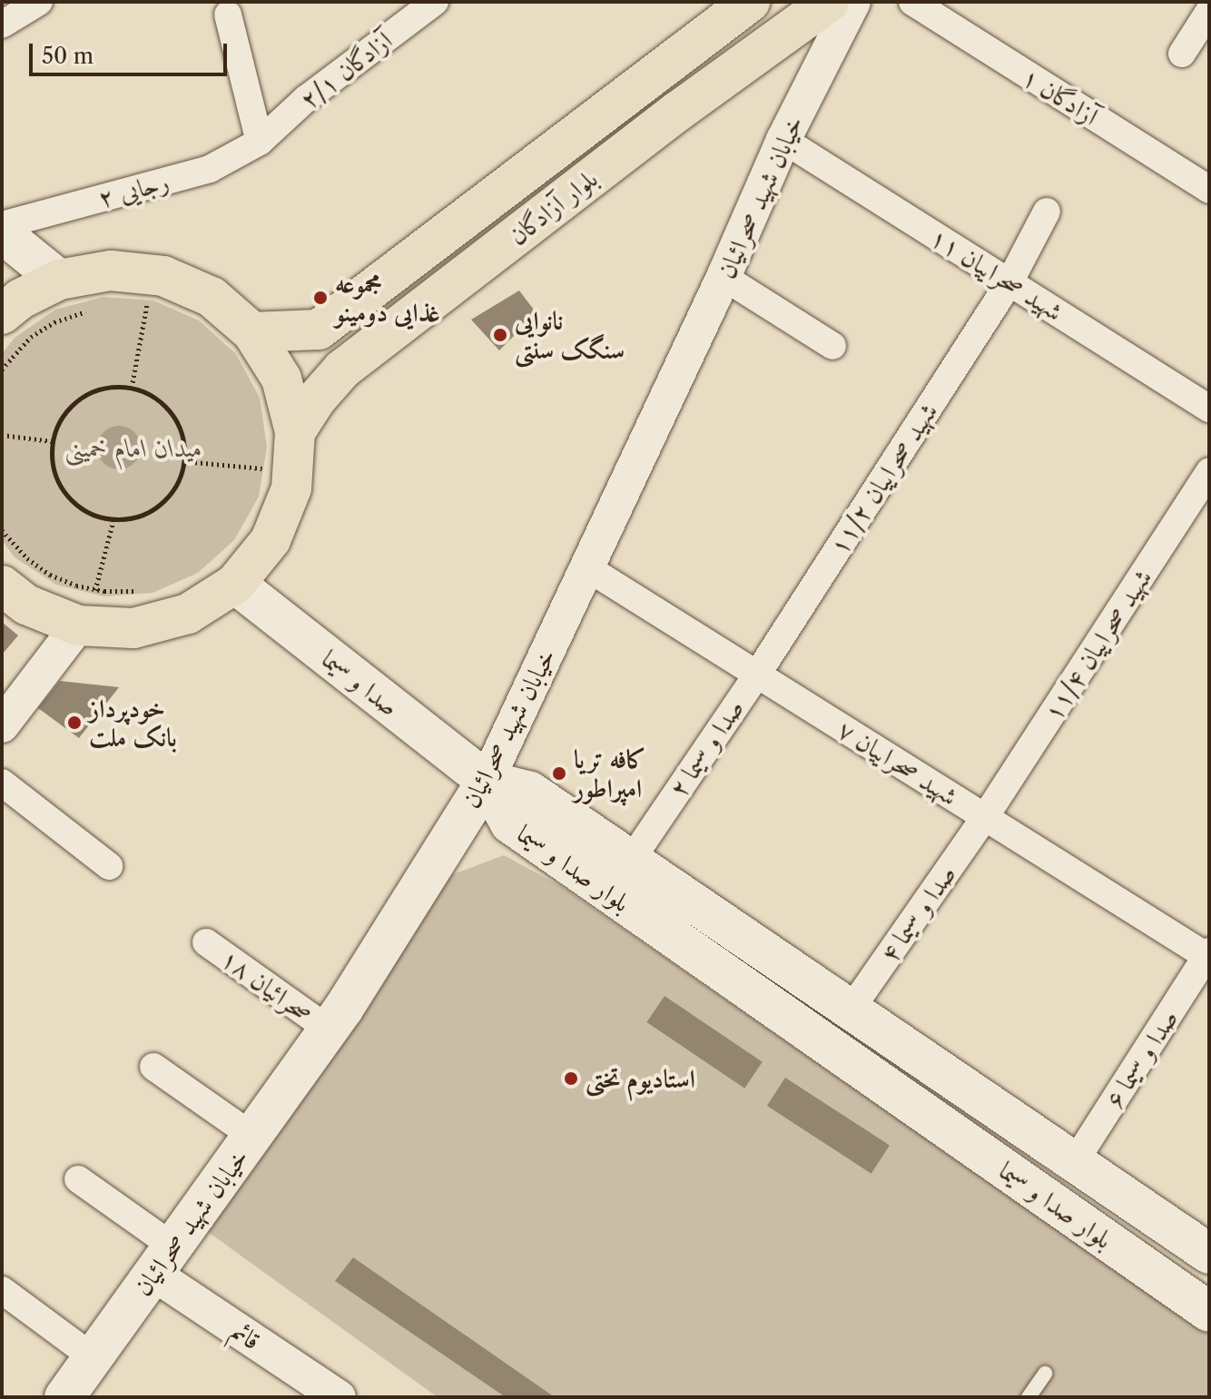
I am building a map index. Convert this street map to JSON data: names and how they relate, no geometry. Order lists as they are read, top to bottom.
{
  "streets": {
    "main road": [
      "خیابان شهید صحرائیان",
      "بلوار آزادگان",
      "صدا و سیما",
      "بلوار صدا و سیما"
    ],
    "street": [
      "آزادگان ۲/۱",
      "آزادگان ۱",
      "رجایی ۲",
      "شهید صحراییان ۱۱",
      "شهید صحراییان ۱۱/۲",
      "شهید صحراییان ۱۱/۴",
      "صدا و سیما ۲",
      "شهید صحراییان ۷",
      "صدا و سیما ۴",
      "صحرائیان ۱۸",
      "صدا و سیما ۶",
      "قائم"
    ]
  },
  "crossings": [
    ["آزادگان ۲/۱", "رجایی ۲"],
    ["خیابان شهید صحرائیان", "شهید صحراییان ۱۱"],
    ["خیابان شهید صحرائیان", "صدا و سیما"],
    ["خیابان شهید صحرائیان", "شهید صحراییان ۷"],
    ["خیابان شهید صحرائیان", "بلوار صدا و سیما"],
    ["خیابان شهید صحرائیان", "صحرائیان ۱۸"],
    ["خیابان شهید صحرائیان", "قائم"],
    ["شهید صحراییان ۱۱", "شهید صحراییان ۱۱/۲"],
    ["شهید صحراییان ۱۱/۲", "صدا و سیما ۲"],
    ["شهید صحراییان ۱۱/۲", "شهید صحراییان ۷"],
    ["شهید صحراییان ۱۱/۴", "شهید صحراییان ۷"],
    ["شهید صحراییان ۱۱/۴", "صدا و سیما ۴"],
    ["صدا و سیما", "بلوار صدا و سیما"],
    ["صدا و سیما ۲", "شهید صحراییان ۷"],
    ["صدا و سیما ۲", "بلوار صدا و سیما"],
    ["شهید صحراییان ۷", "صدا و سیما ۴"],
    ["شهید صحراییان ۷", "صدا و سیما ۶"],
    ["بلوار صدا و سیما", "صدا و سیما ۴"],
    ["بلوار صدا و سیما", "صدا و سیما ۶"]
  ],
  "parks": ["میدان امام خمینی"],
  "places": [
    "مجموعه غذایى دومینو",
    "نانوایی سنگک سنتی",
    "خودپرداز بانک ملت",
    "کافه تریا امپراطور",
    "استادیوم تختی"
  ],
  "scale_bar": "50 m"
}
